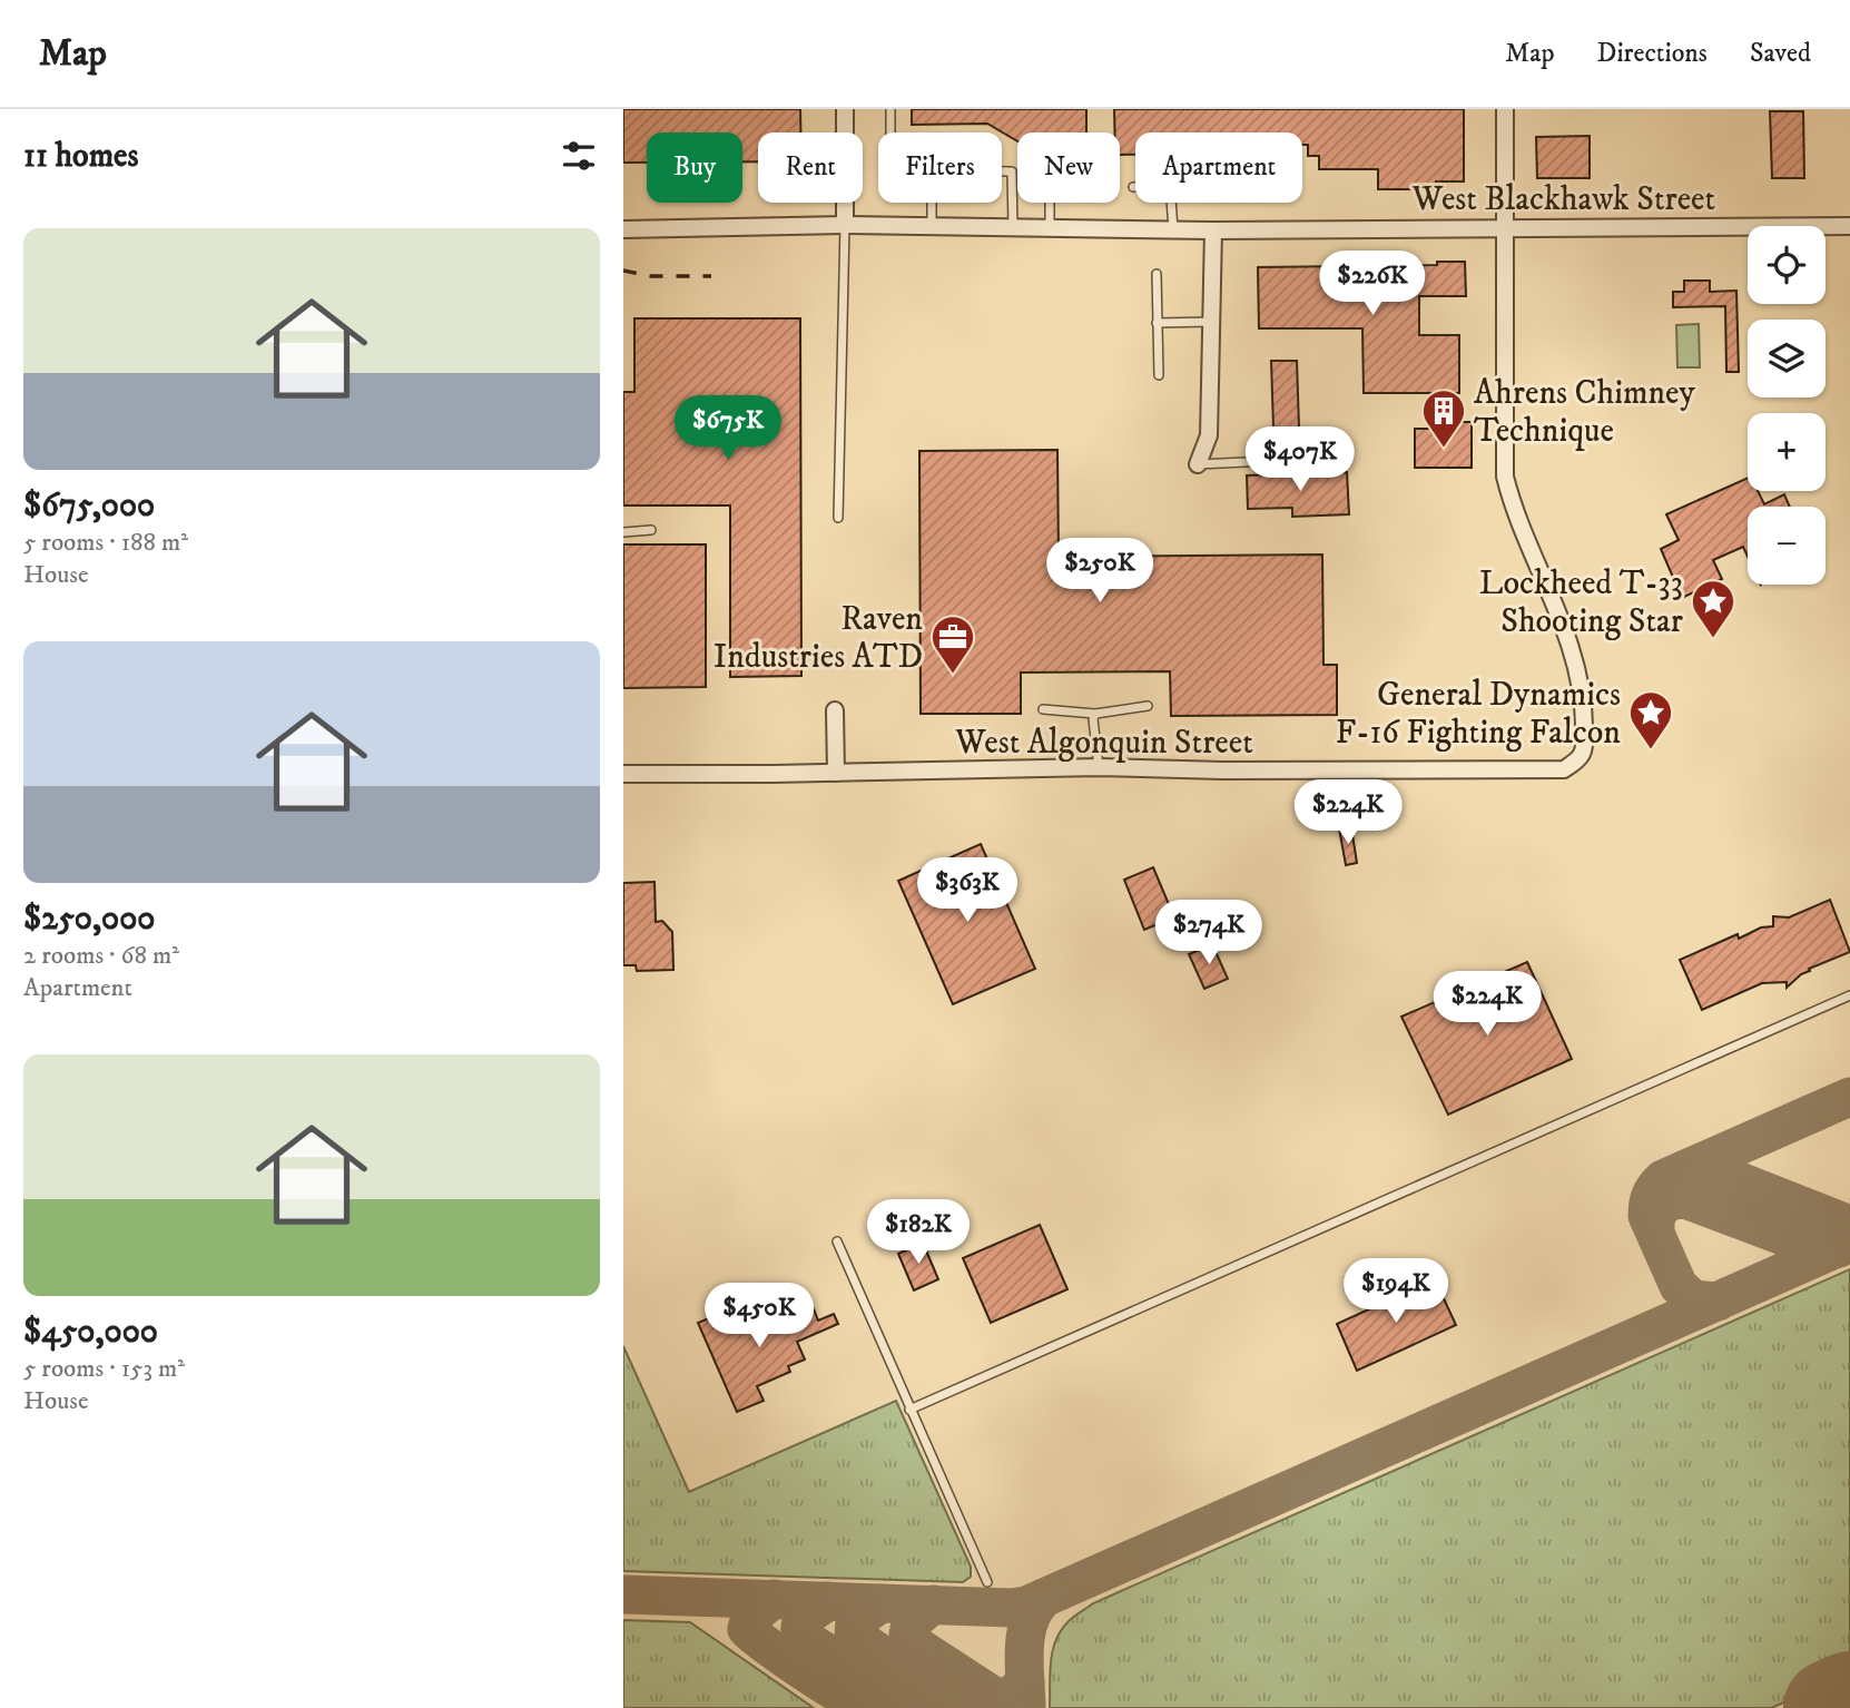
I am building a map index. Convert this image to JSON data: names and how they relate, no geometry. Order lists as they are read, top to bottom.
{
  "streets": {
    "street": ["West Blackhawk Street", "West Algonquin Street"]
  },
  "crossings": [
    ["West Blackhawk Street", "West Algonquin Street"]
  ],
  "places": {
    "building": ["Ahrens Chimney Technique"],
    "place": ["Lockheed T-33 Shooting Star", "General Dynamics F-16 Fighting Falcon"],
    "office": ["Raven Industries ATD"]
  },
  "page": {
    "header": "Map",
    "nav": ["Map", "Directions", "Saved"],
    "heading": "11 homes",
    "chip": [
      "Buy",
      "Rent",
      "Filters",
      "New",
      "Apartment"
    ],
    "list": [
      {
        "name": "$675,000",
        "note": "5 rooms · 188 m² · House"
      },
      {
        "name": "$250,000",
        "note": "2 rooms · 68 m² · Apartment"
      },
      {
        "name": "$450,000",
        "note": "5 rooms · 153 m² · House"
      }
    ],
    "map_buttons": ["+", "−"],
    "price": [
      "$226K",
      "$675K",
      "$407K",
      "$250K",
      "$224K",
      "$363K",
      "$274K",
      "$224K",
      "$182K",
      "$194K",
      "$450K"
    ]
  }
}
